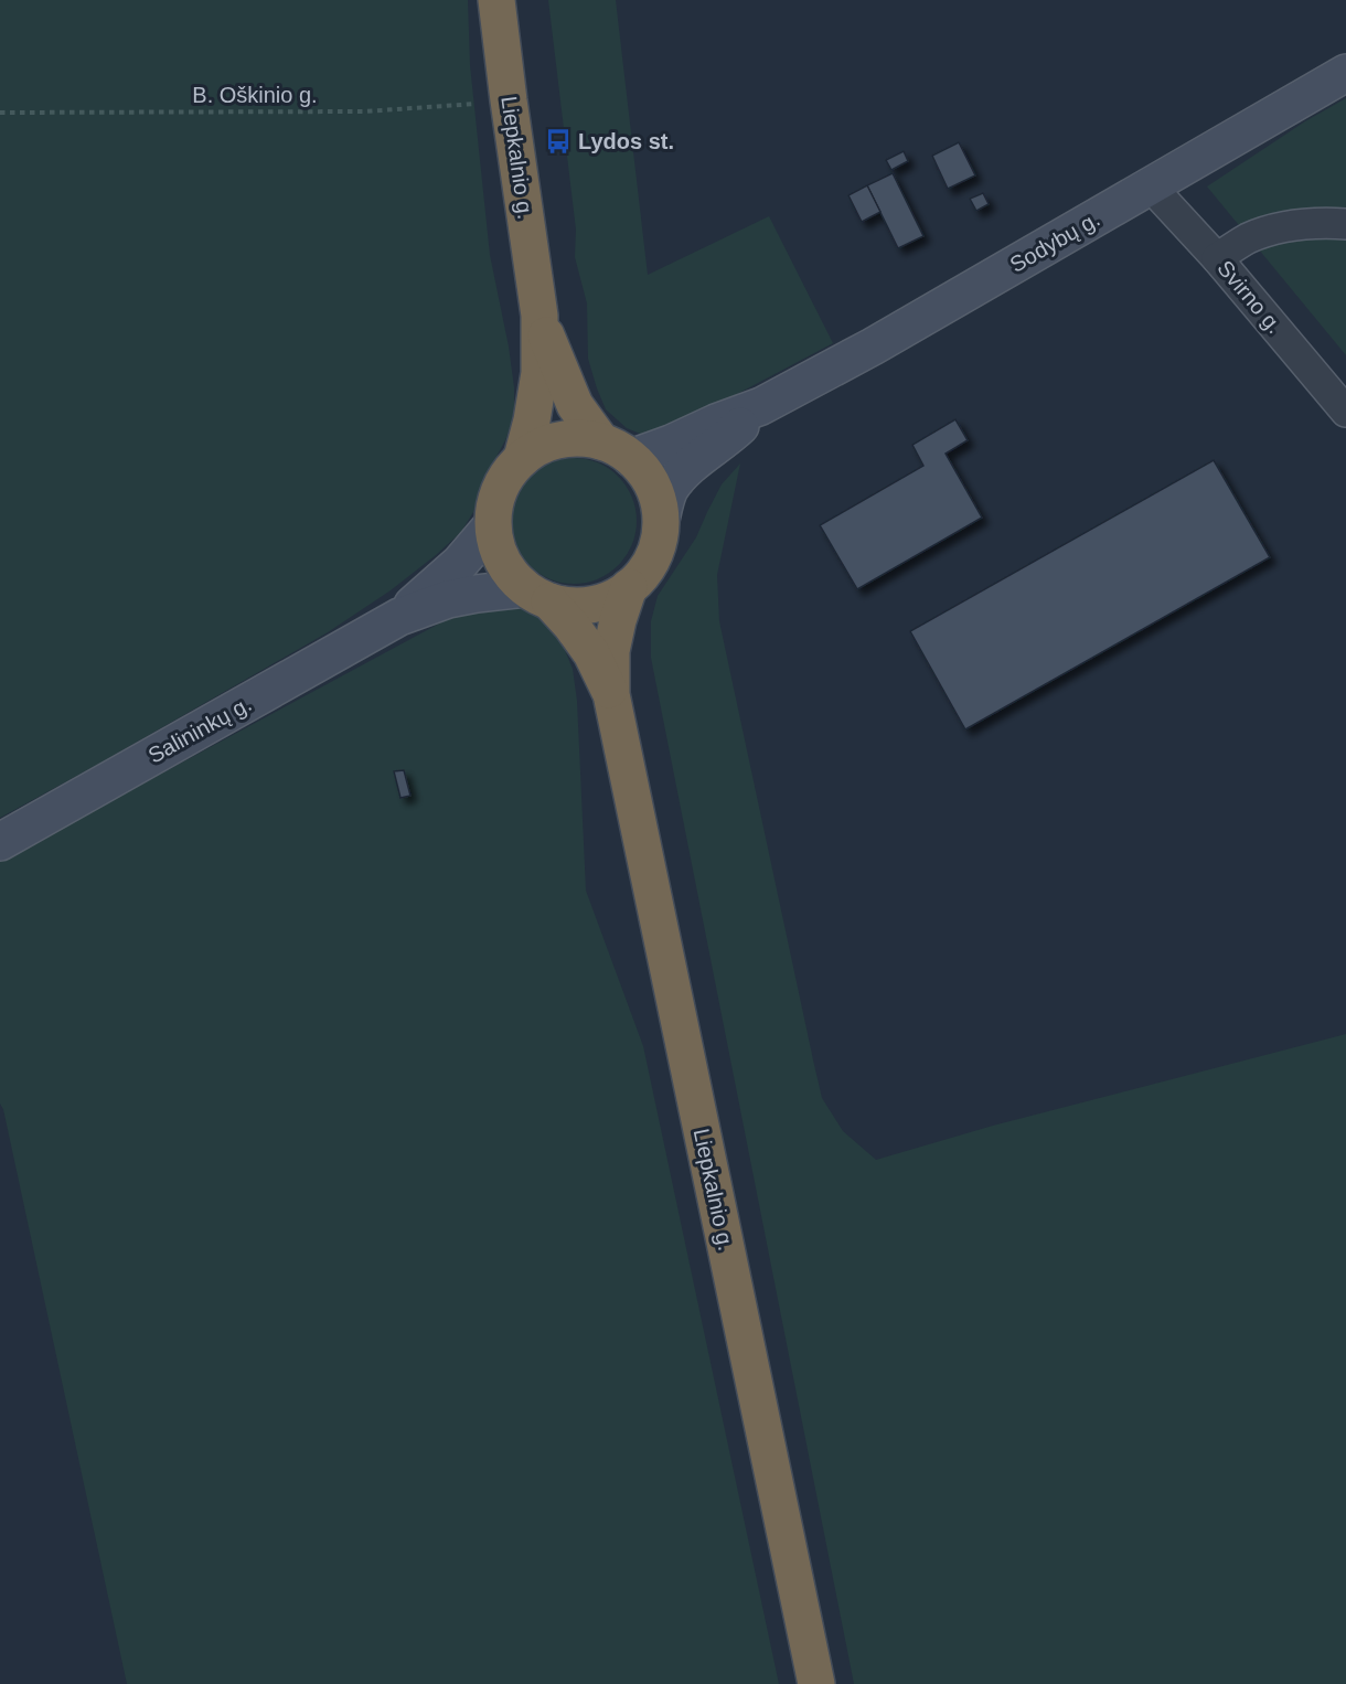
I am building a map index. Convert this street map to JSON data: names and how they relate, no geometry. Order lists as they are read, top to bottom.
{
  "streets": {
    "highway": ["Liepkalnio g."],
    "main road": ["Sodybų g.", "Salininkų g."],
    "street": ["Svirno g."],
    "path": ["B. Oškinio g."]
  },
  "crossings": [
    ["B. Oškinio g.", "Liepkalnio g."],
    ["Sodybų g.", "Svirno g."],
    ["Sodybų g.", "Salininkų g."]
  ],
  "places": {
    "bus stop": ["Lydos st."]
  }
}
